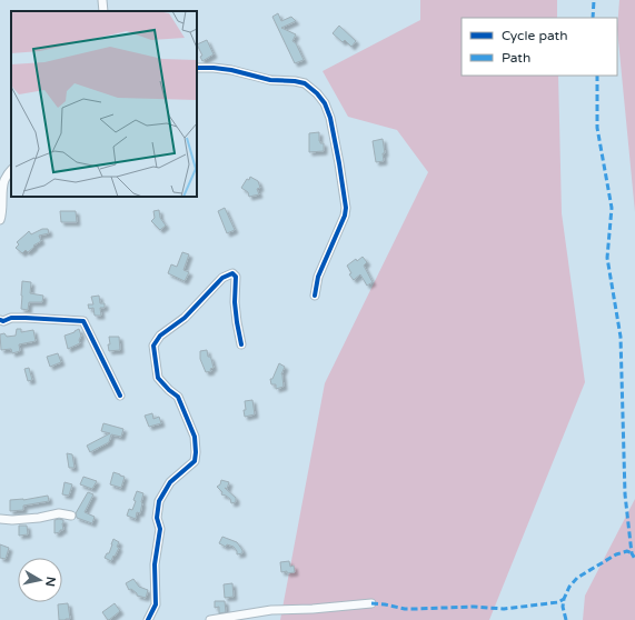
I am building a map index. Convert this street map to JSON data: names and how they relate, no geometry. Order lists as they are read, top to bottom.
{
  "legend": ["Cycle path", "Path"],
  "north": "right"
}
